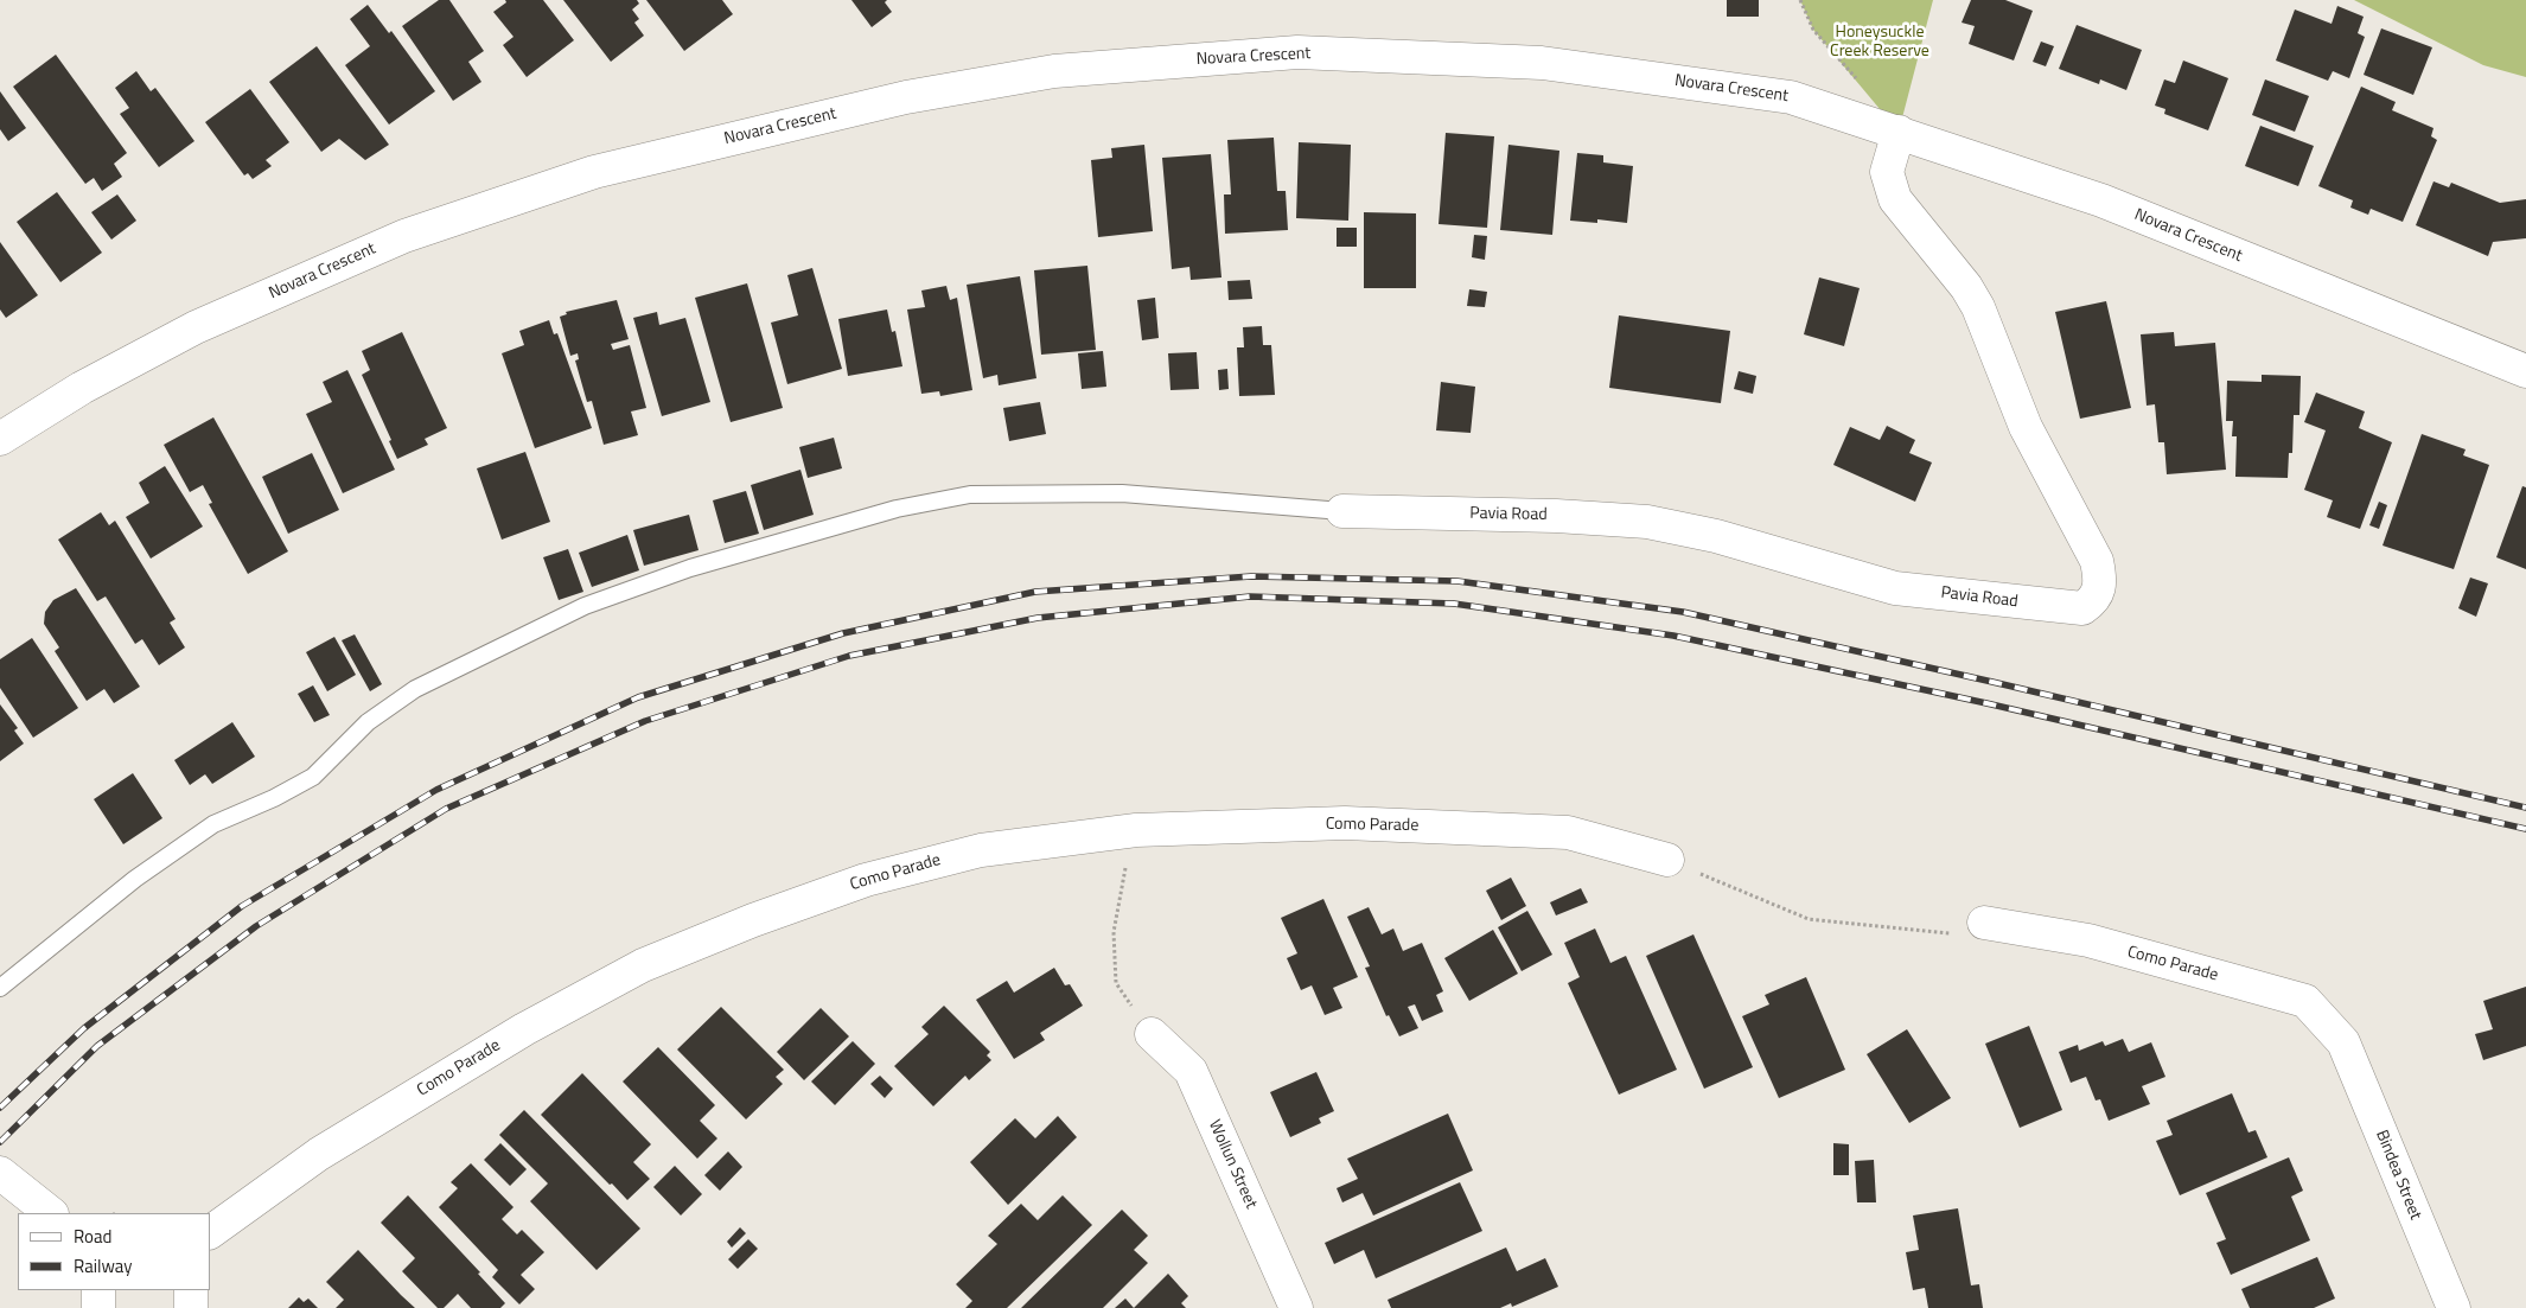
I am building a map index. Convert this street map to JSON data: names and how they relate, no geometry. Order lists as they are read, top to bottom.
{
  "streets": {
    "street": [
      "Novara Crescent",
      "Pavia Road",
      "Como Parade",
      "Wollun Street",
      "Bindea Street"
    ]
  },
  "crossings": [
    ["Novara Crescent", "Pavia Road"],
    ["Como Parade", "Bindea Street"]
  ],
  "parks": ["Honeysuckle Creek Reserve"],
  "legend": ["Road", "Railway"]
}
